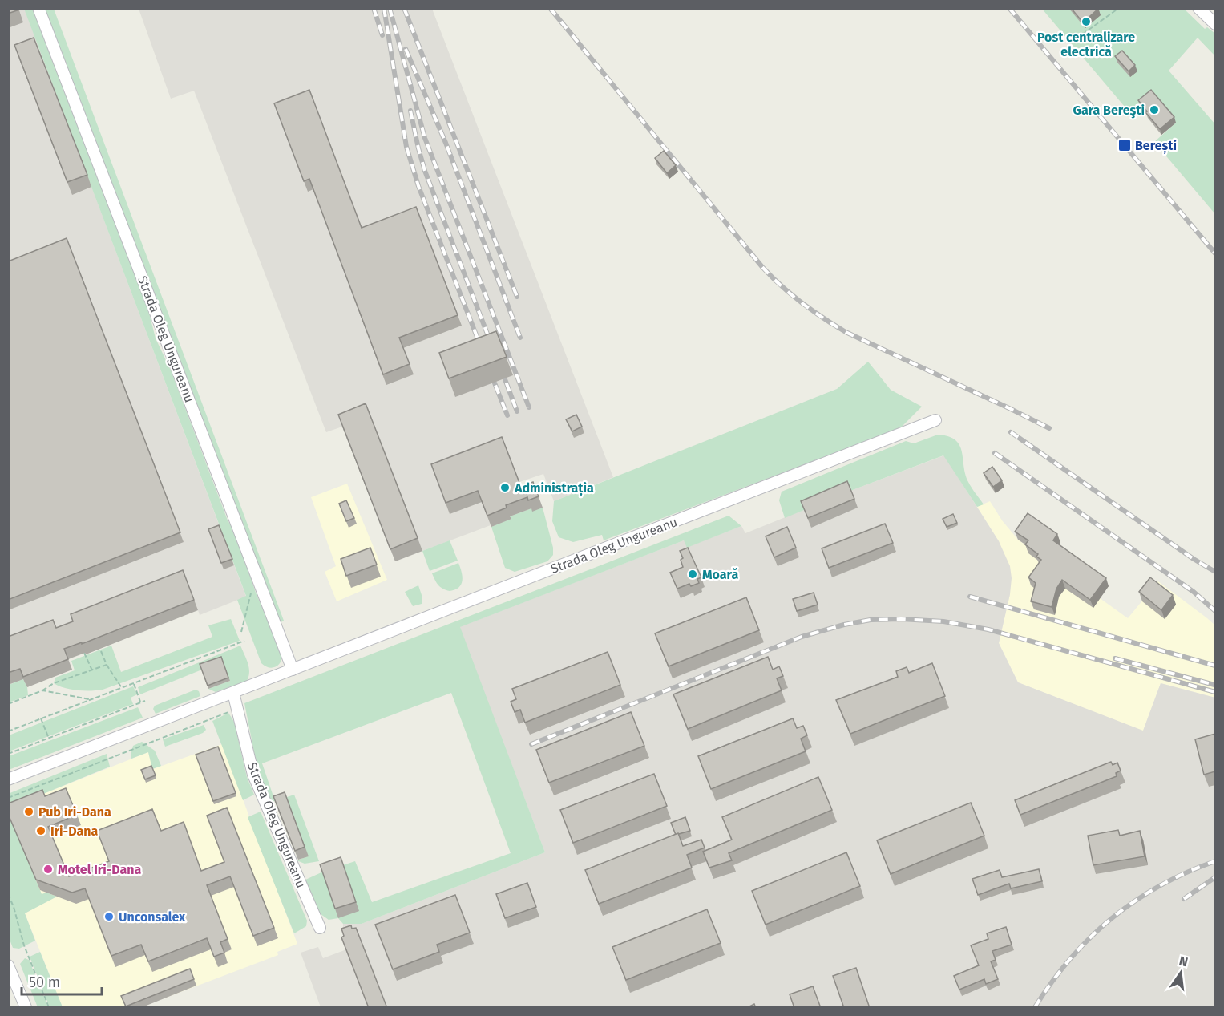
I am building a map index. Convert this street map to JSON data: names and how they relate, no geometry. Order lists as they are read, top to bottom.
{
  "streets": {
    "street": ["Strada Oleg Ungureanu"]
  },
  "places": {
    "other": [
      "Post centralizare electrică",
      "Gara Bereşti",
      "Administrația",
      "Moară",
      "Pub Iri-Dana",
      "Iri-Dana",
      "Motel Iri-Dana",
      "Unconsalex"
    ],
    "transit": ["Berești"]
  },
  "scale_bar": "50 m",
  "north": "top"
}
